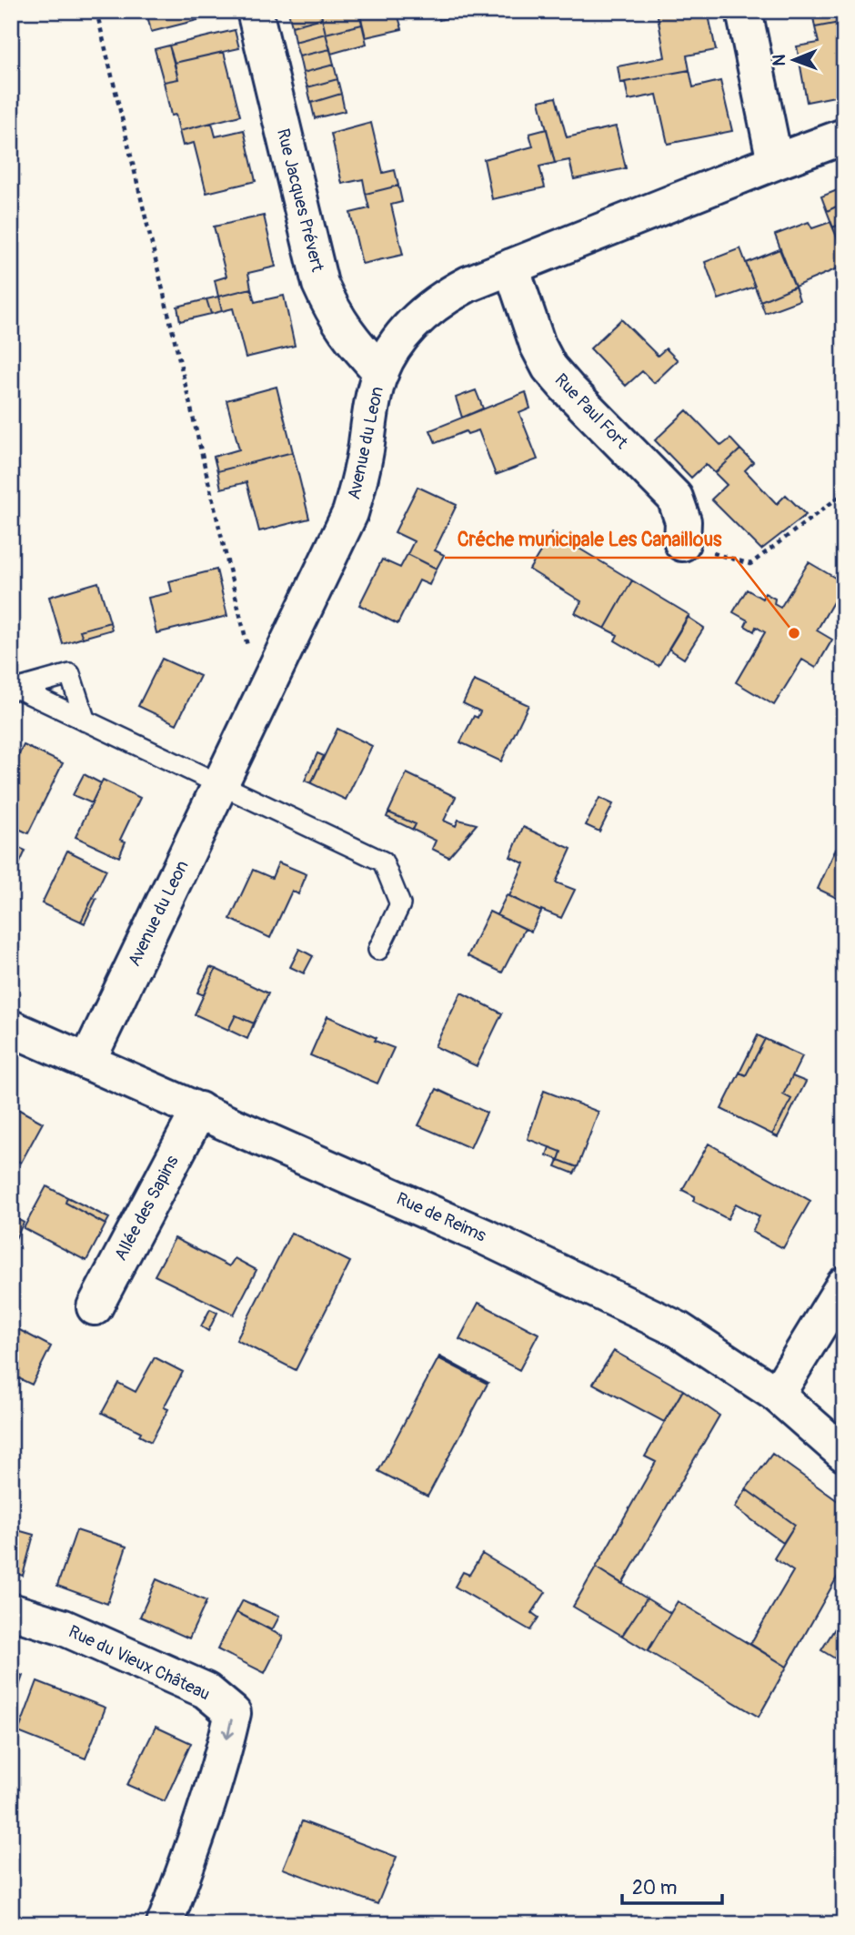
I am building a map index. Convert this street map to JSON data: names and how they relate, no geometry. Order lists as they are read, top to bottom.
{
  "streets": {
    "street": [
      "Rue Jacques Prévert",
      "Rue Paul Fort",
      "Avenue du Leon",
      "Allée des Sapins",
      "Rue de Reims",
      "Rue du Vieux Château"
    ]
  },
  "crossings": [
    ["Rue Jacques Prévert", "Avenue du Leon"],
    ["Rue Paul Fort", "Avenue du Leon"],
    ["Avenue du Leon", "Rue de Reims"],
    ["Allée des Sapins", "Rue de Reims"]
  ],
  "places": ["Créche municipale Les Canaillous"],
  "scale_bar": "20 m",
  "north": "left"
}
